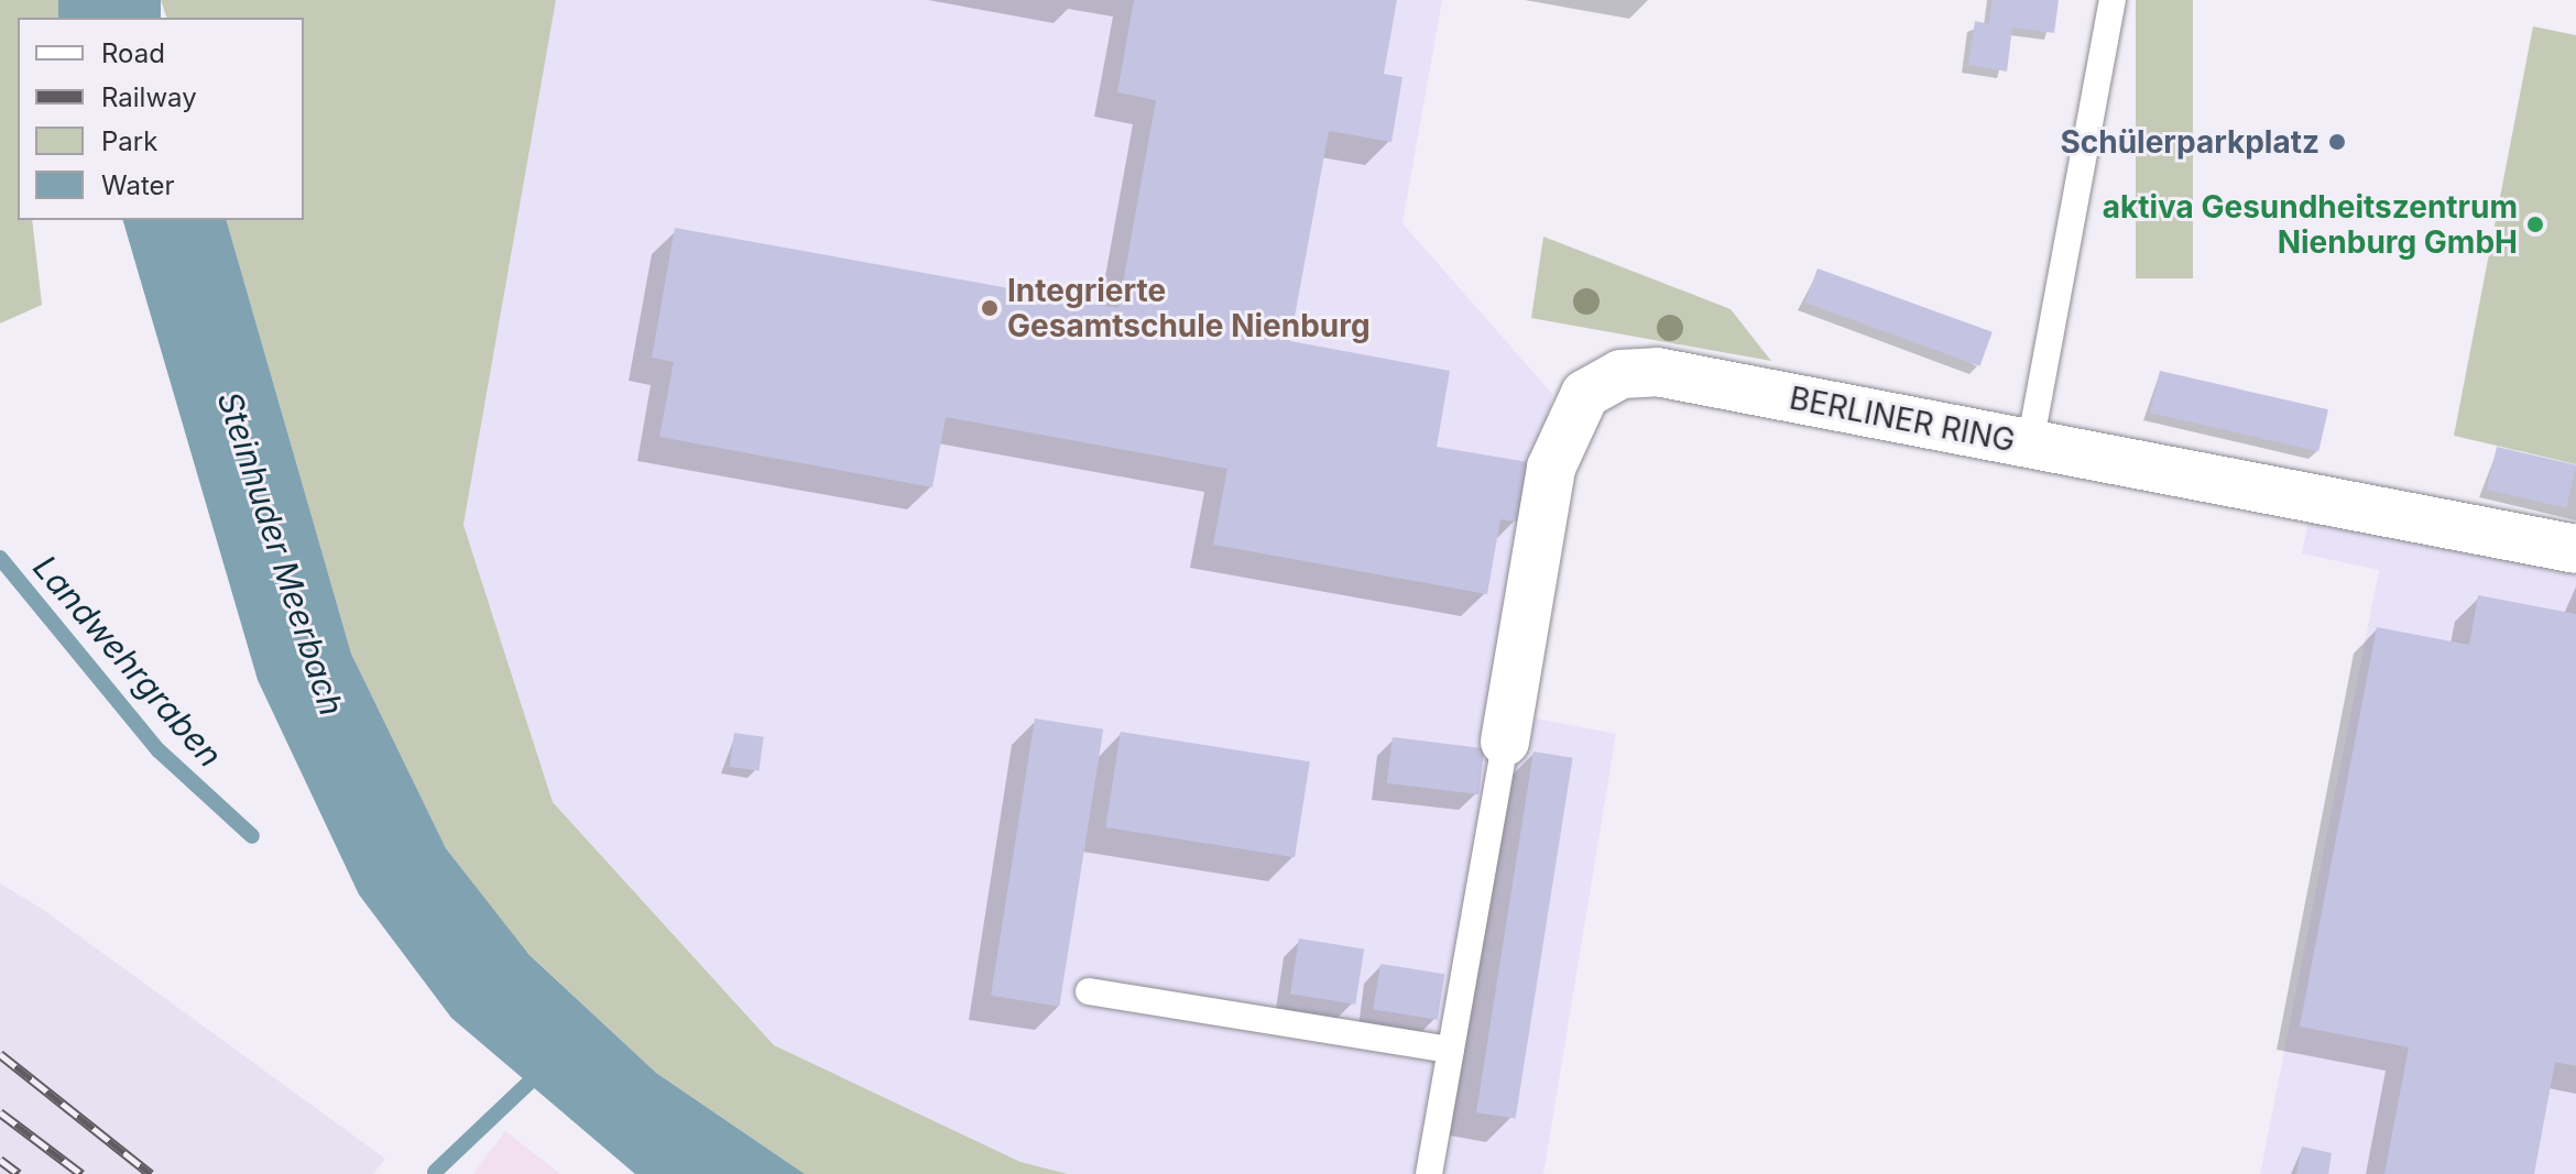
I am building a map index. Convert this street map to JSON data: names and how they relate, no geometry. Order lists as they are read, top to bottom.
{
  "streets": {
    "street": ["BERLINER RING"]
  },
  "water": ["Steinhuder Meerbach", "Landwehrgraben"],
  "places": ["Schülerparkplatz", "aktiva Gesundheitszentrum Nienburg GmbH", "Integrierte Gesamtschule Nienburg"],
  "legend": [
    "Road",
    "Railway",
    "Park",
    "Water"
  ]
}
